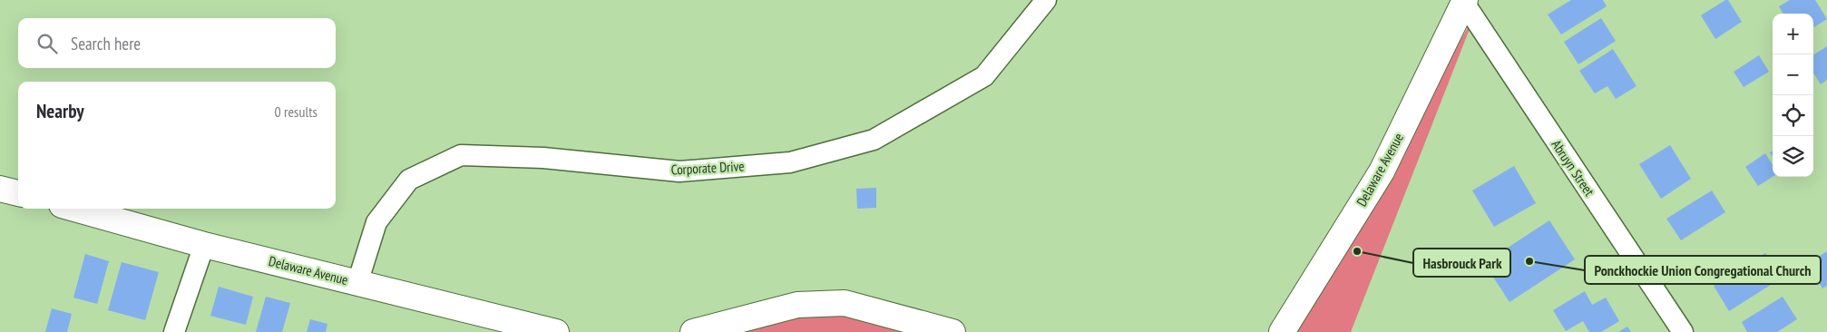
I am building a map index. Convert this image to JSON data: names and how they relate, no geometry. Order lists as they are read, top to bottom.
{
  "streets": {
    "street": ["Corporate Drive", "Abruyn Street", "Delaware Avenue"]
  },
  "crossings": [
    ["Corporate Drive", "Delaware Avenue"],
    ["Abruyn Street", "Delaware Avenue"]
  ],
  "places": ["Hasbrouck Park", "Ponckhockie Union Congregational Church"],
  "page": {
    "map_buttons": ["+", "−"],
    "search": "Search here",
    "heading": ["Nearby", "0 results"]
  }
}
